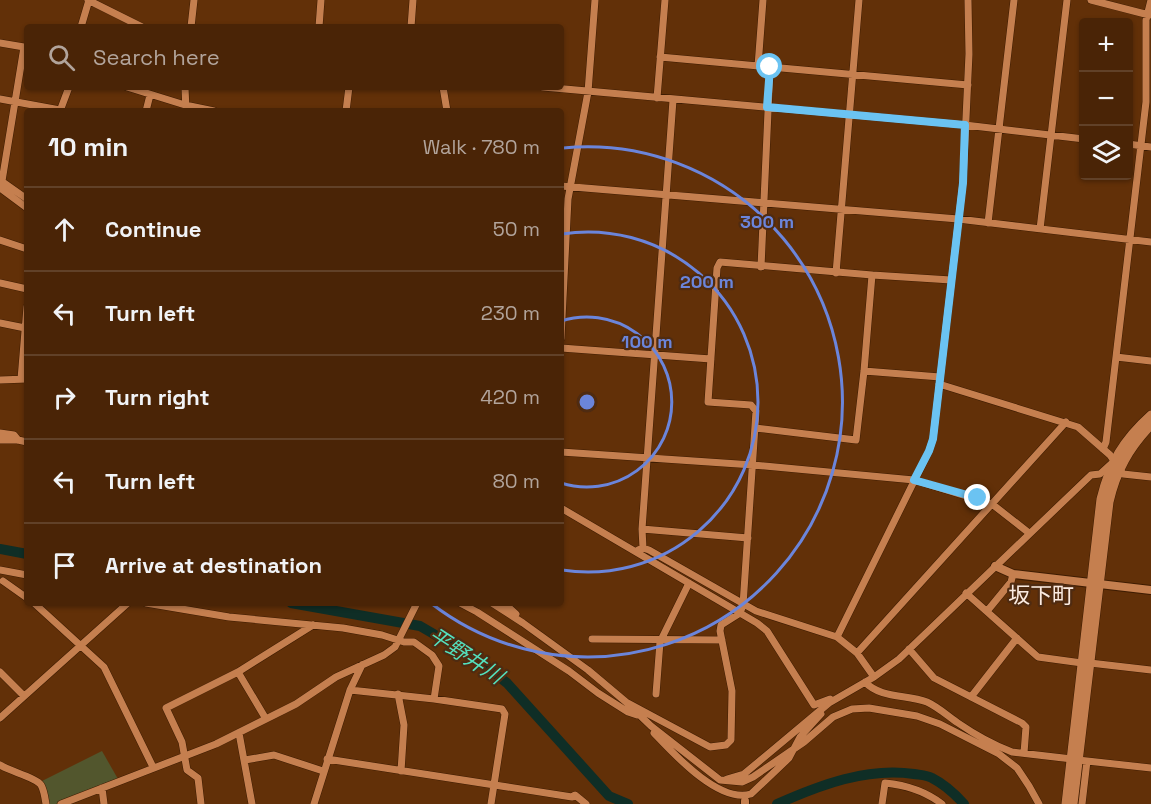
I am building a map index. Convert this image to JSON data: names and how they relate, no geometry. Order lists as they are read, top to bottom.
{
  "districts": ["坂下町"],
  "water": ["平野井川"],
  "page": {
    "map_buttons": ["+", "−"],
    "search": "Search here",
    "heading": ["10 min", "Walk · 780 m"],
    "list": [
      ["Continue", "50 m"],
      ["Turn left", "230 m"],
      ["Turn right", "420 m"],
      ["Turn left", "80 m"],
      "Arrive at destination"
    ]
  },
  "rings": ["300 m", "200 m", "100 m"]
}
